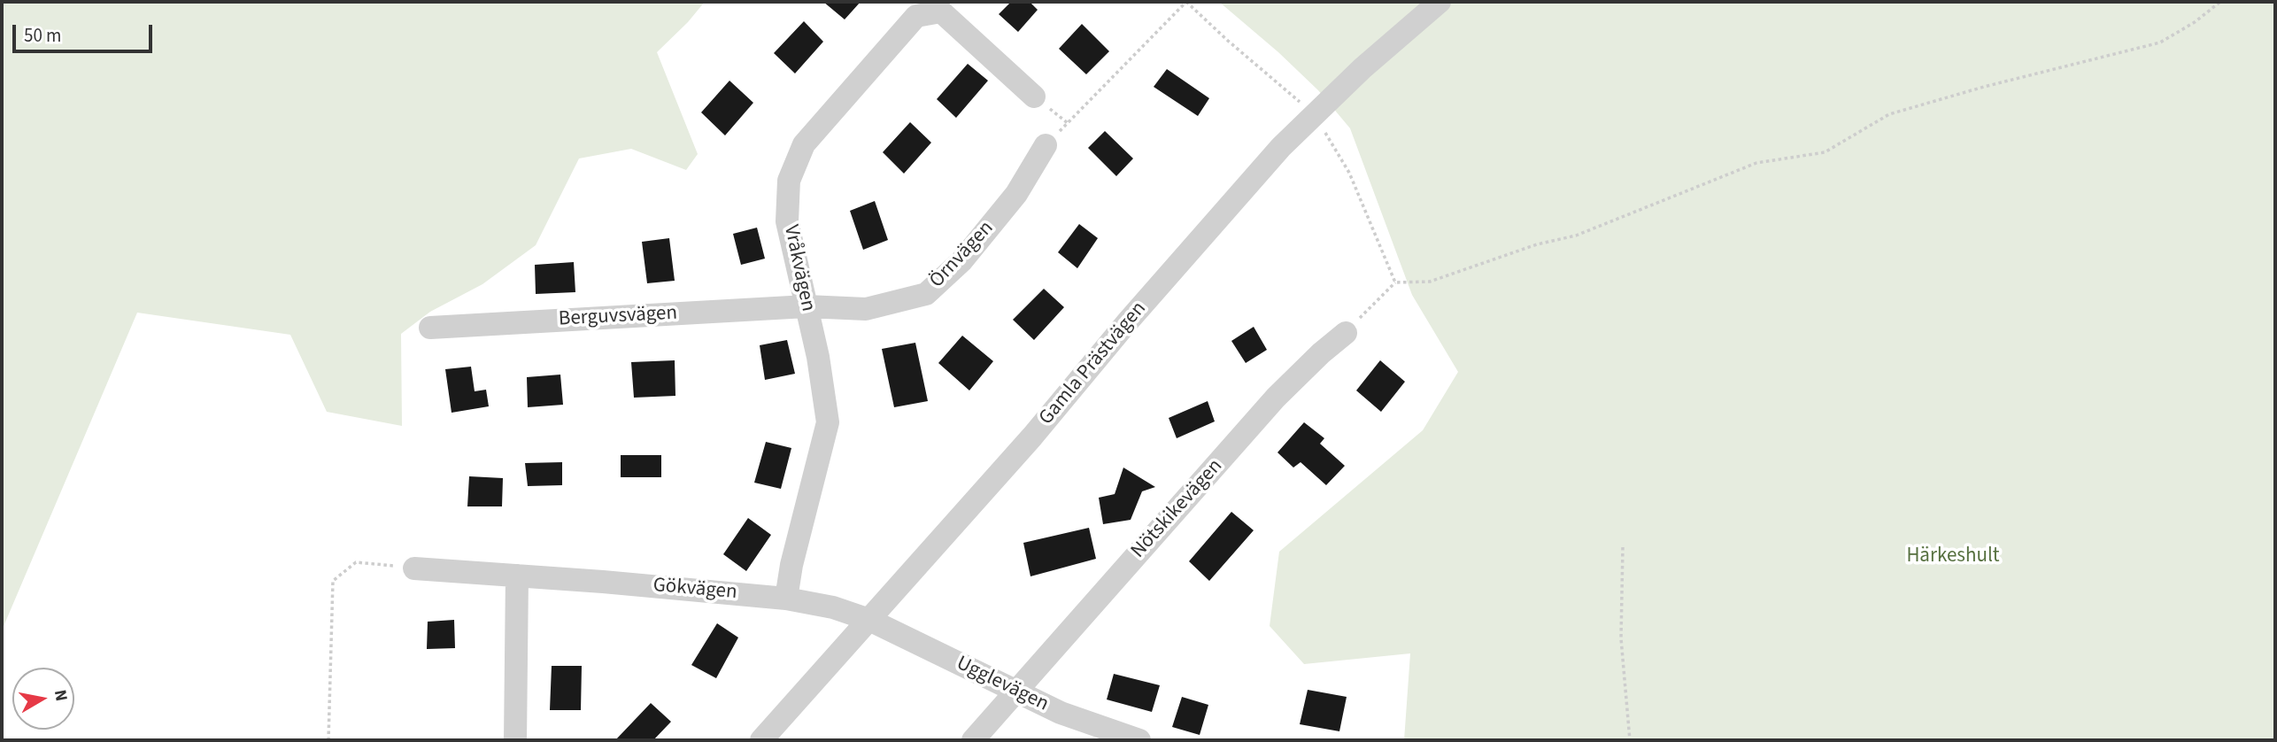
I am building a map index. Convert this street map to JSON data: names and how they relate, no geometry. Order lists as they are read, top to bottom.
{
  "streets": {
    "street": [
      "Örnvägen",
      "Vråkvägen",
      "Berguvsvägen",
      "Gamla Prästvägen",
      "Nötskikevägen",
      "Gökvägen",
      "Ugglevägen"
    ]
  },
  "crossings": [
    ["Örnvägen", "Vråkvägen"],
    ["Örnvägen", "Berguvsvägen"],
    ["Vråkvägen", "Berguvsvägen"],
    ["Vråkvägen", "Gökvägen"],
    ["Gamla Prästvägen", "Gökvägen"],
    ["Gamla Prästvägen", "Ugglevägen"],
    ["Nötskikevägen", "Ugglevägen"],
    ["Gökvägen", "Ugglevägen"]
  ],
  "parks": ["Härkeshult"],
  "scale_bar": "50 m",
  "north": "right"
}
